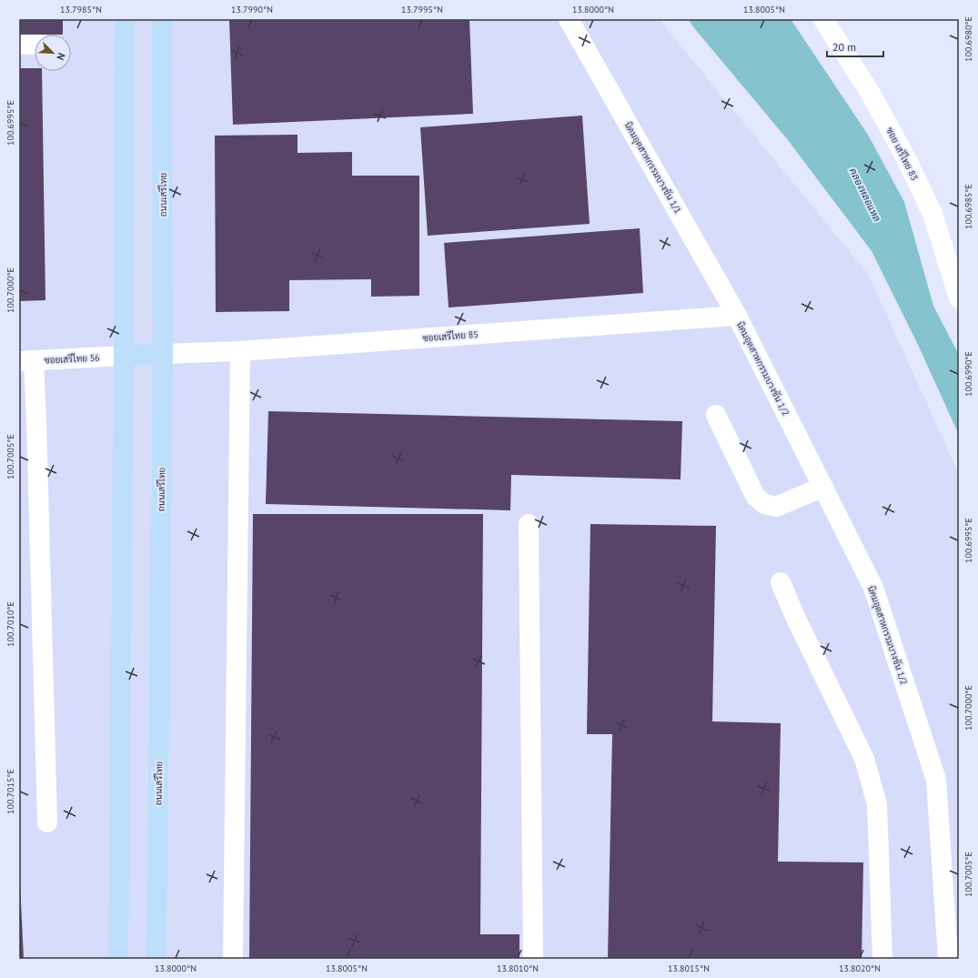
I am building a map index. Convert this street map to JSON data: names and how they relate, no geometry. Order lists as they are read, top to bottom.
{
  "streets": {
    "main road": ["ถนนเสรีไทย"],
    "street": [
      "ซอย เสรีไทย 83",
      "นิคมอุตสาหกรรมบางชัน 1/1",
      "ซอยเสรีไทย 85",
      "ซอยเสรีไทย 56",
      "นิคมอุตสาหกรรมบางชัน 1/2"
    ]
  },
  "crossings": [
    ["นิคมอุตสาหกรรมบางชัน 1/1", "ซอยเสรีไทย 85"],
    ["นิคมอุตสาหกรรมบางชัน 1/1", "นิคมอุตสาหกรรมบางชัน 1/2"],
    ["ถนนเสรีไทย", "ซอยเสรีไทย 85"],
    ["ซอยเสรีไทย 85", "นิคมอุตสาหกรรมบางชัน 1/2"]
  ],
  "water": ["คลองหลอแหล"],
  "scale_bar": "20 m",
  "north": "bottom right",
  "coordinates": [
    "13.7985°N",
    "13.7990°N",
    "13.7995°N",
    "13.8000°N",
    "13.8005°N",
    "100.6980°E",
    "100.6995°E",
    "100.6985°E",
    "100.7000°E",
    "100.6990°E",
    "100.7005°E",
    "100.7010°E",
    "100.7015°E",
    "13.8010°N",
    "13.8015°N",
    "13.8020°N"
  ]
}
